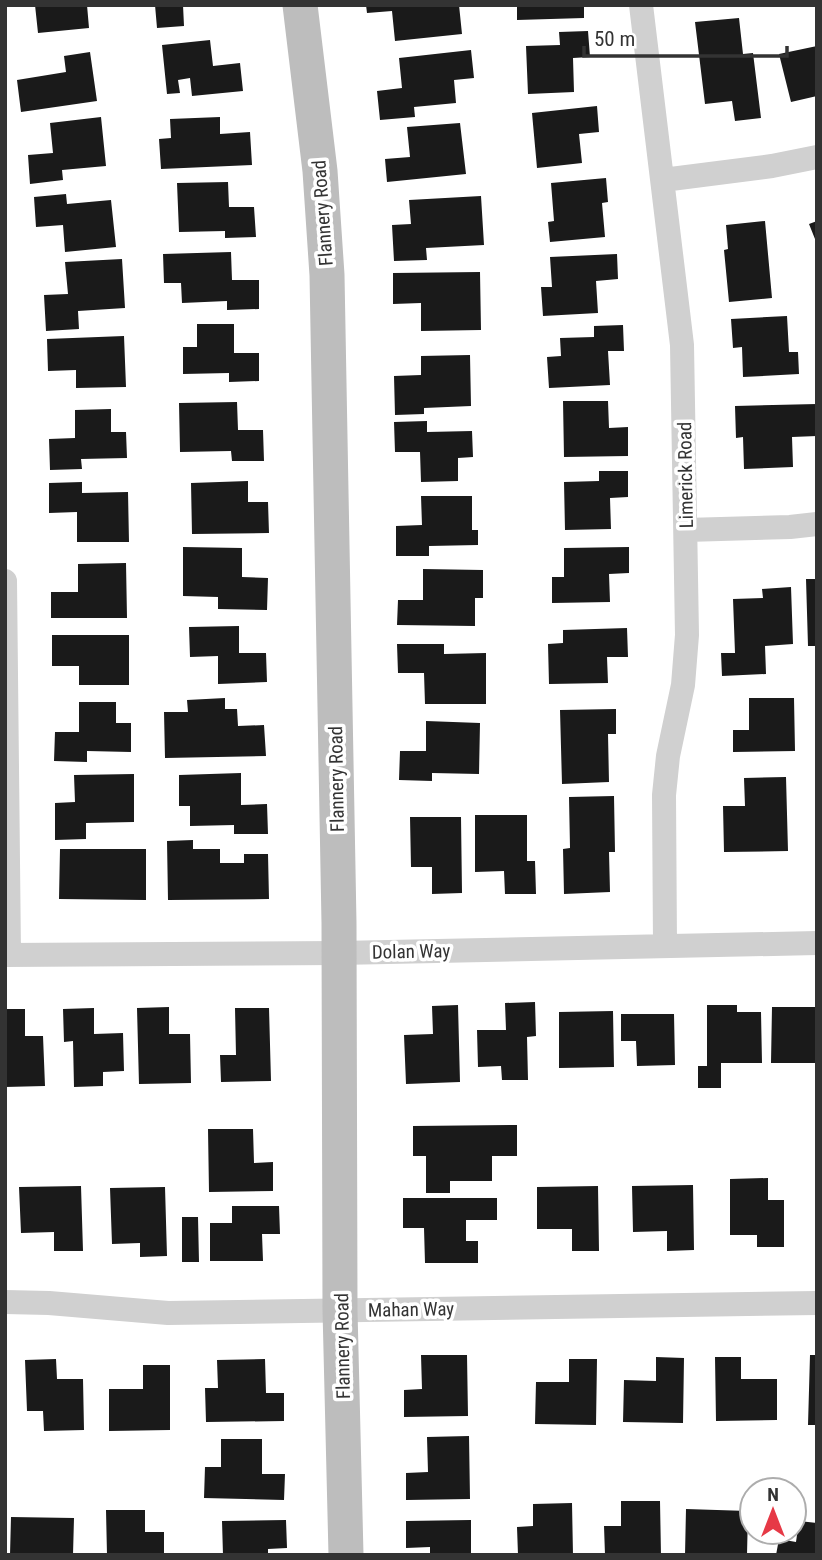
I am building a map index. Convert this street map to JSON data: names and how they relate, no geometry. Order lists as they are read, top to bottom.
{
  "streets": {
    "street": [
      "Flannery Road",
      "Limerick Road",
      "Dolan Way",
      "Mahan Way"
    ]
  },
  "crossings": [
    ["Flannery Road", "Dolan Way"],
    ["Flannery Road", "Mahan Way"],
    ["Limerick Road", "Dolan Way"]
  ],
  "scale_bar": "50 m",
  "north": "top"
}
